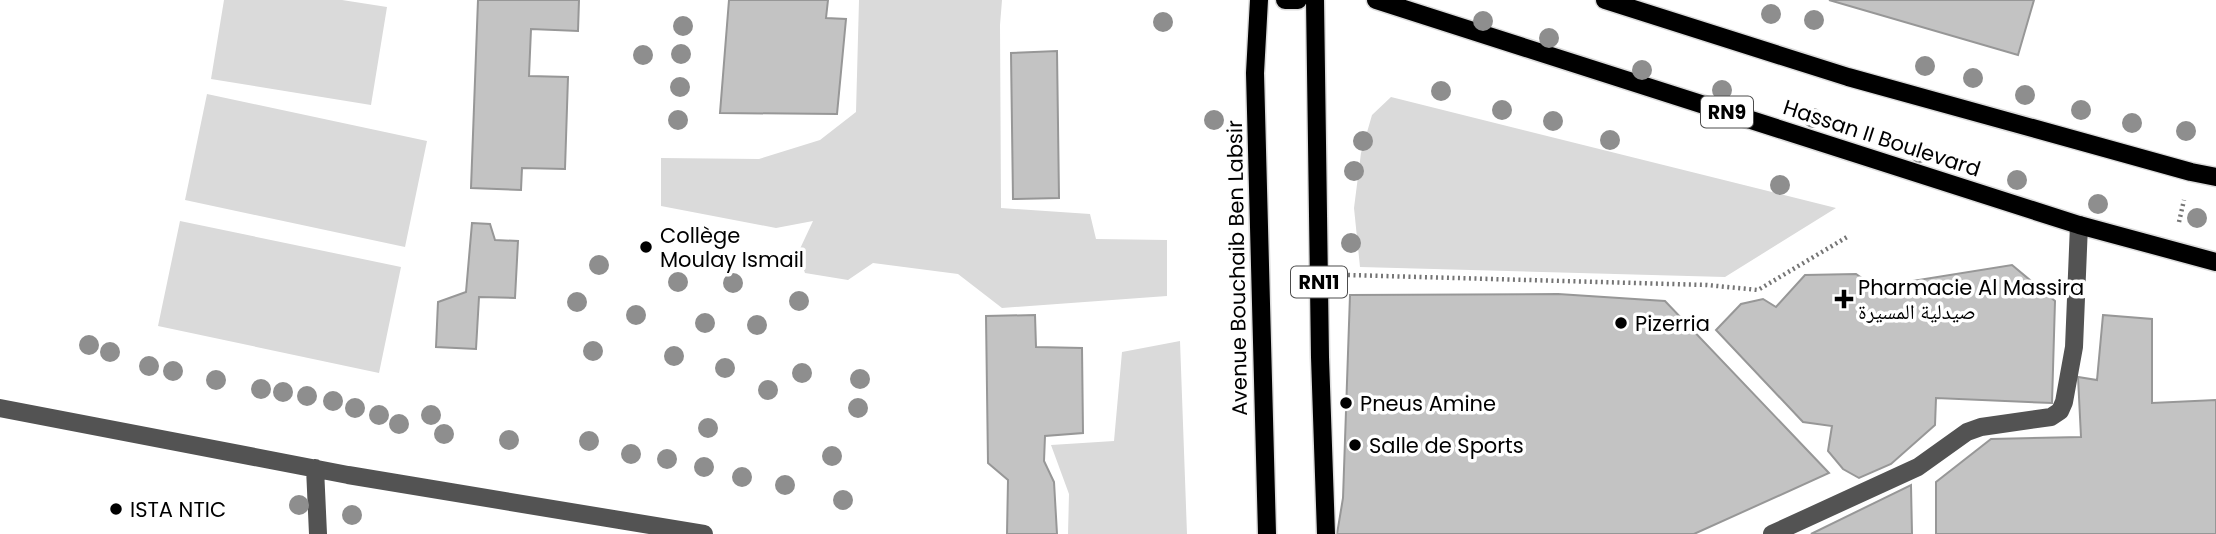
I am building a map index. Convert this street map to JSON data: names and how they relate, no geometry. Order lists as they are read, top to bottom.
{
  "streets": {
    "main road": [
      "RN9",
      "Hassan II Boulevard",
      "Avenue Bouchaib Ben Labsir",
      "RN11"
    ]
  },
  "places": {
    "other": [
      "Collège Moulay Ismail",
      "Pizerria",
      "Pneus Amine",
      "Salle de Sports",
      "ISTA NTIC"
    ],
    "health": ["Pharmacie Al Massira صيدلية المسيرة"]
  }
}
